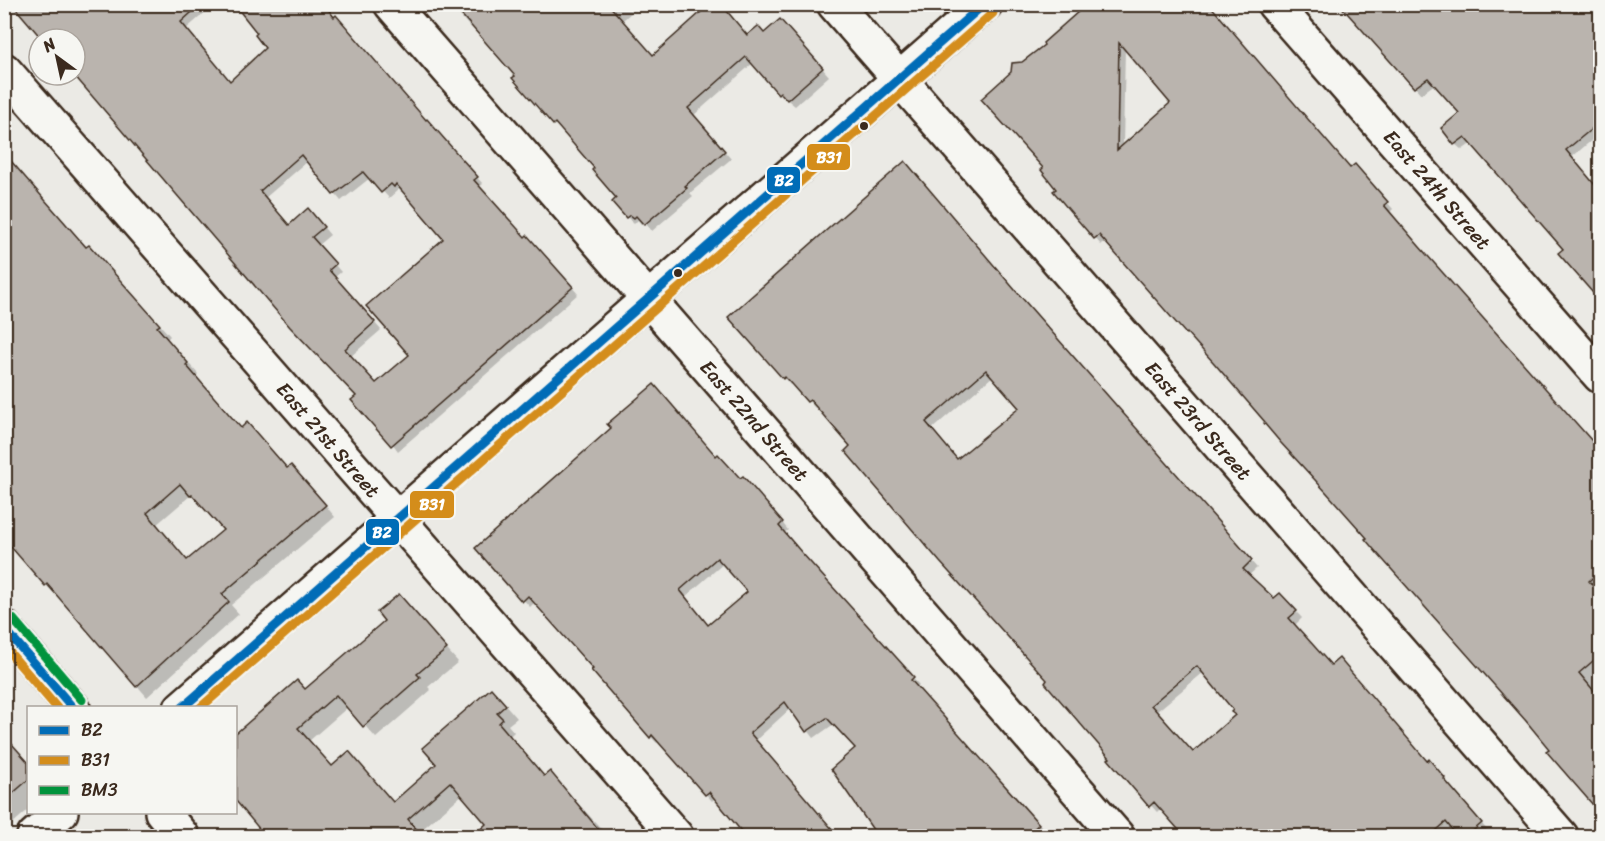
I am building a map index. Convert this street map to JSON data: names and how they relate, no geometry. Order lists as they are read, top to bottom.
{
  "streets": {
    "street": [
      "East 24th Street",
      "East 22nd Street",
      "East 23rd Street",
      "East 21st Street"
    ]
  },
  "lines": ["transit line B2", "transit line B31", "transit line BM3"],
  "legend": ["B2", "B31", "BM3"],
  "north": "top left"
}
